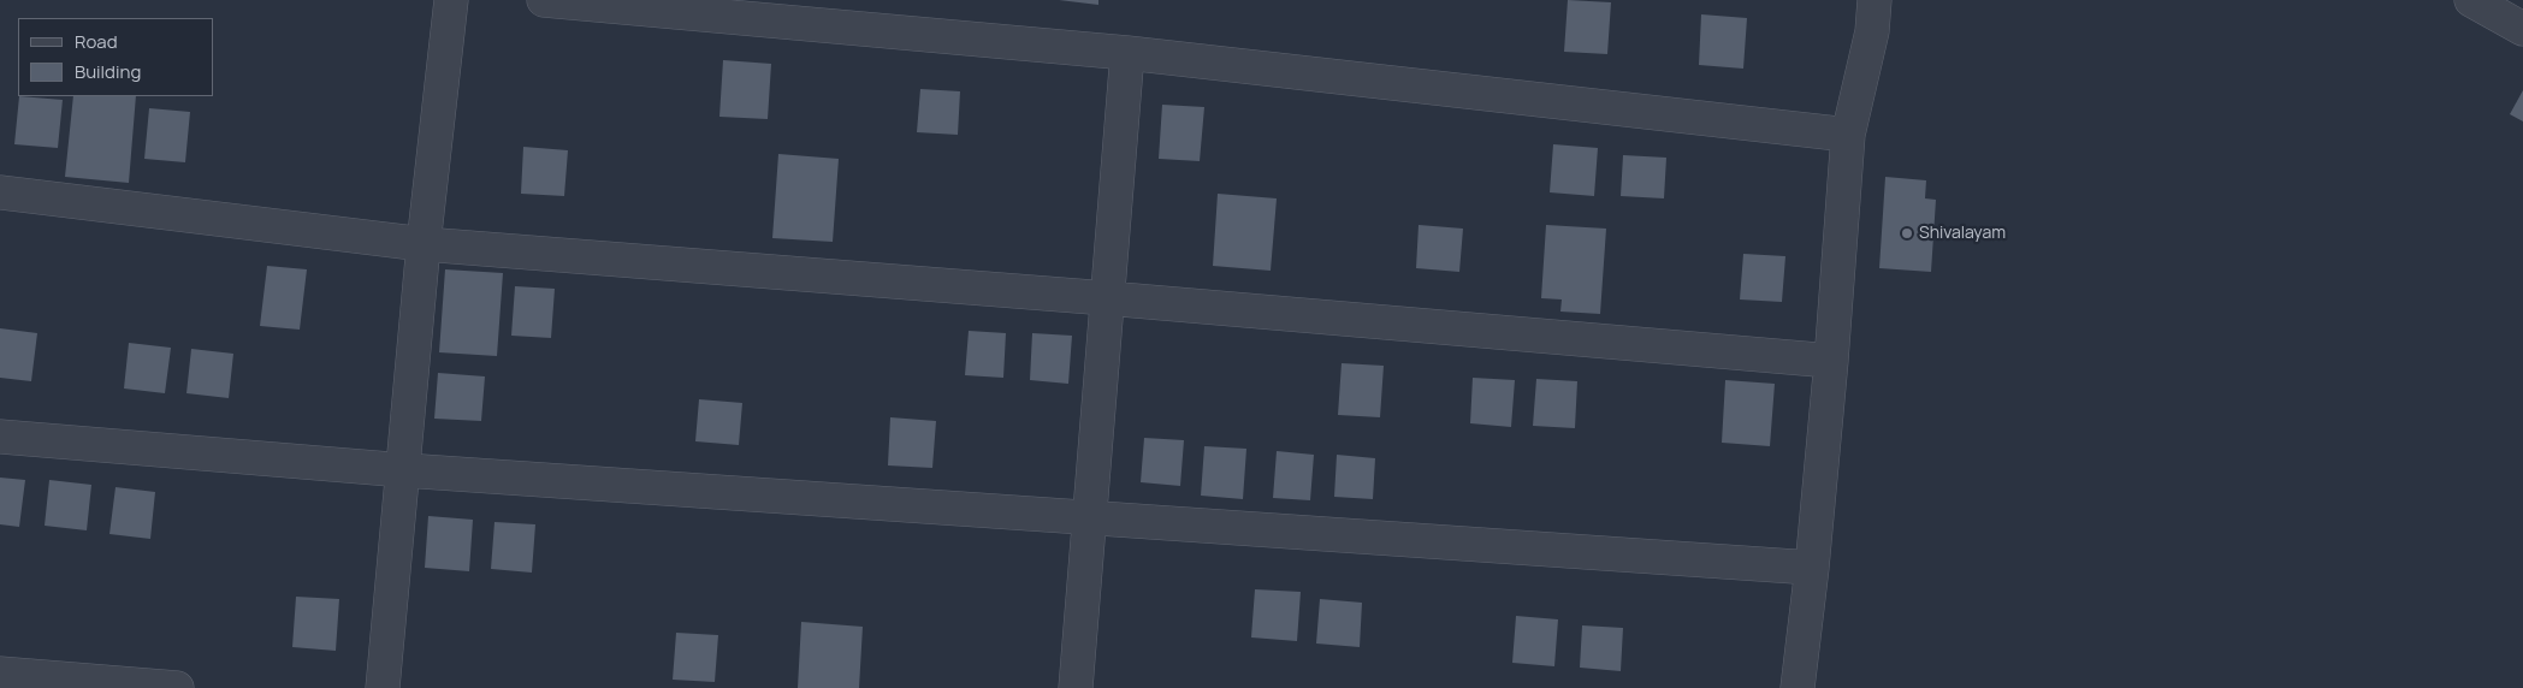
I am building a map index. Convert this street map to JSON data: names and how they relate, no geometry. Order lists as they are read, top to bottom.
{
  "places": ["Shivalayam"],
  "legend": ["Road", "Building"]
}
